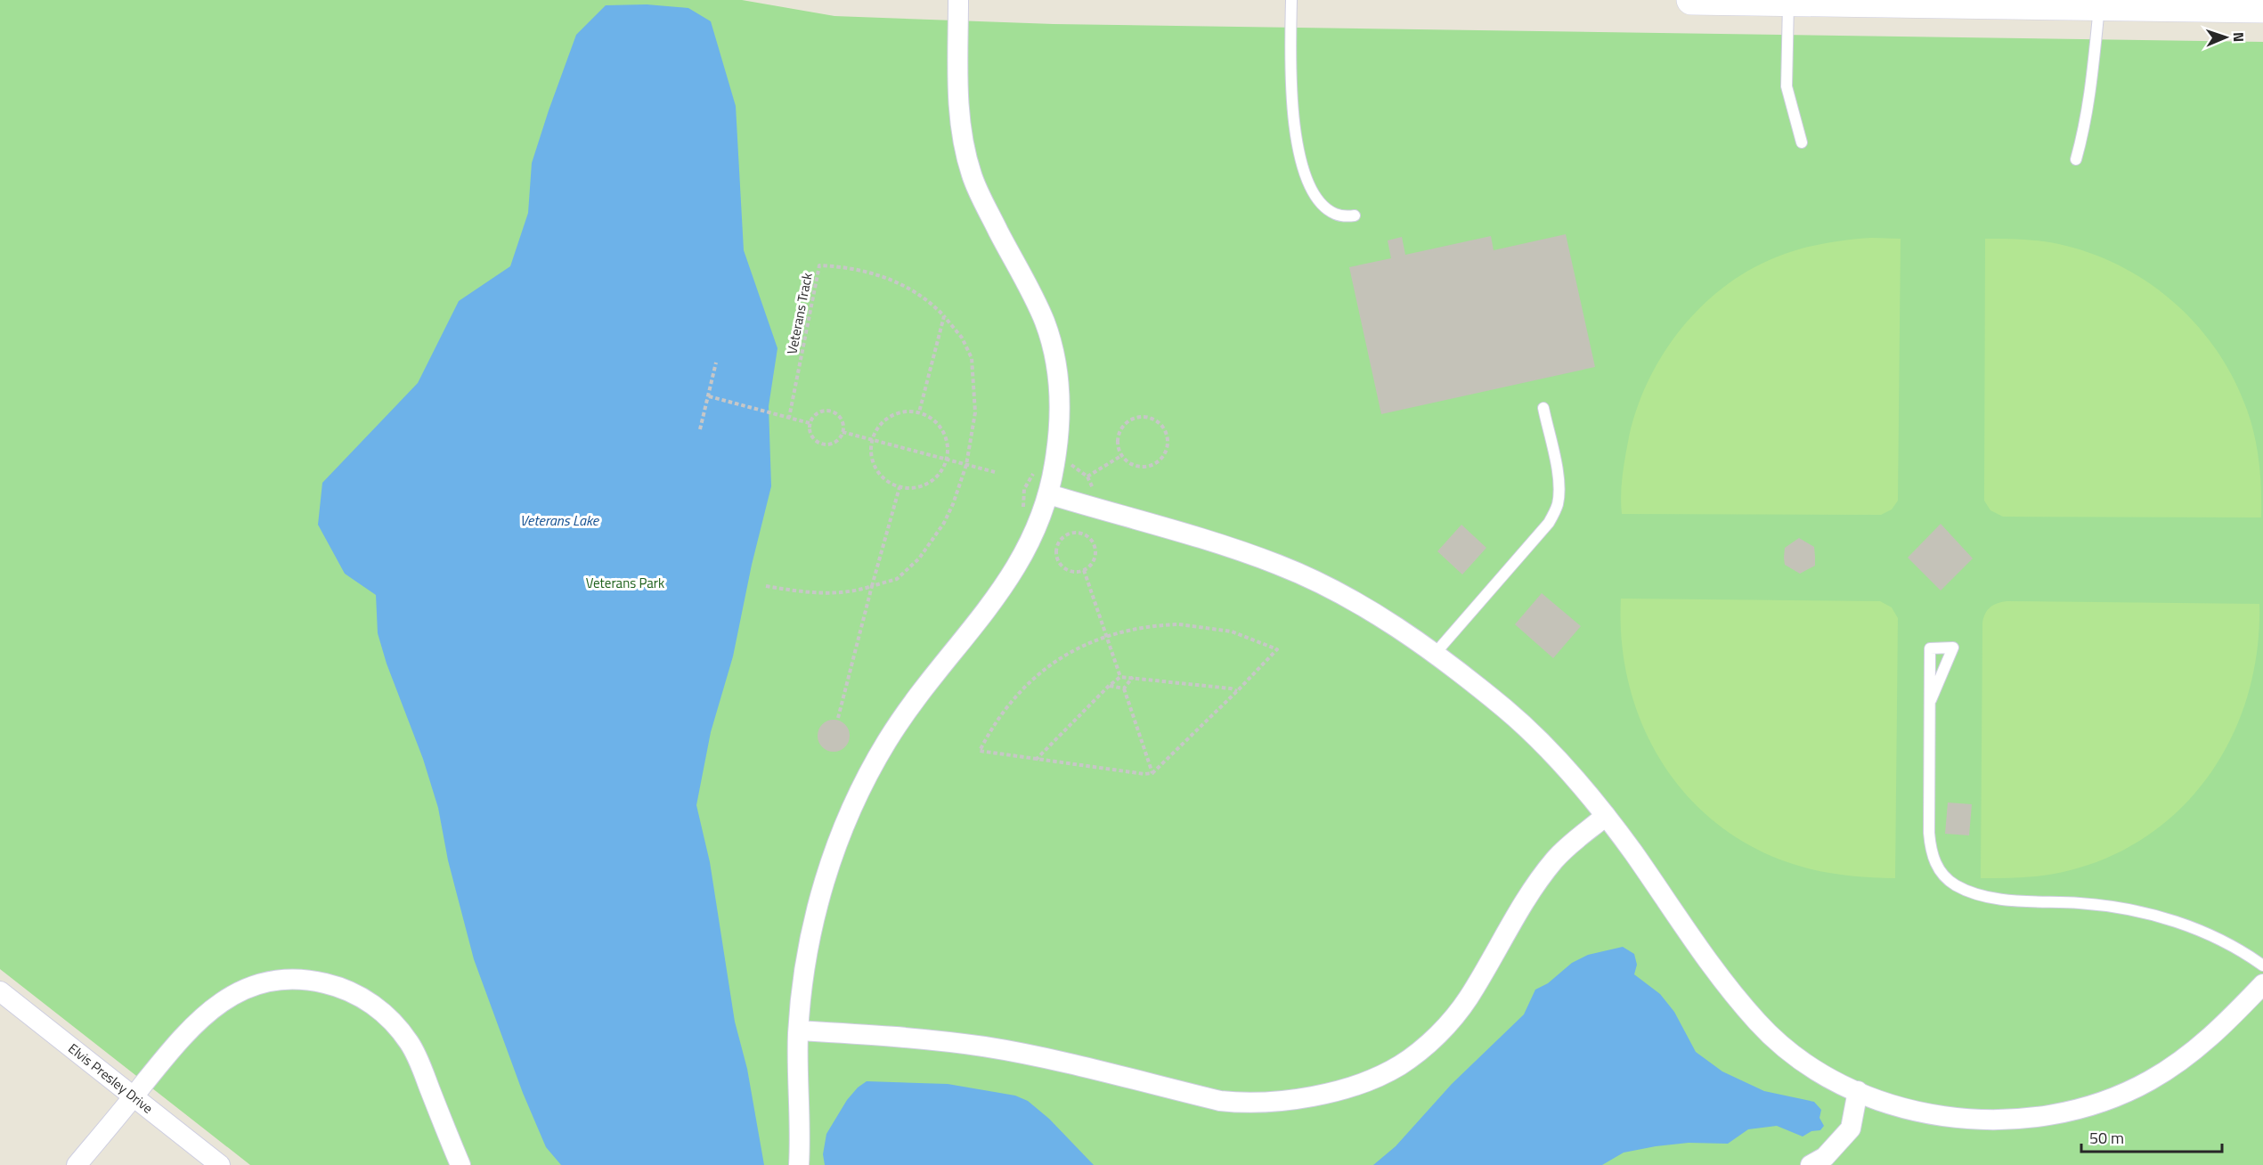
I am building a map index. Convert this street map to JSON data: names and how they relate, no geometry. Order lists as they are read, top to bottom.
{
  "streets": {
    "street": ["Elvis Presley Drive"],
    "path": ["Veterans Track"]
  },
  "water": ["Veterans Lake"],
  "parks": ["Veterans Park"],
  "scale_bar": "50 m",
  "north": "right"
}
